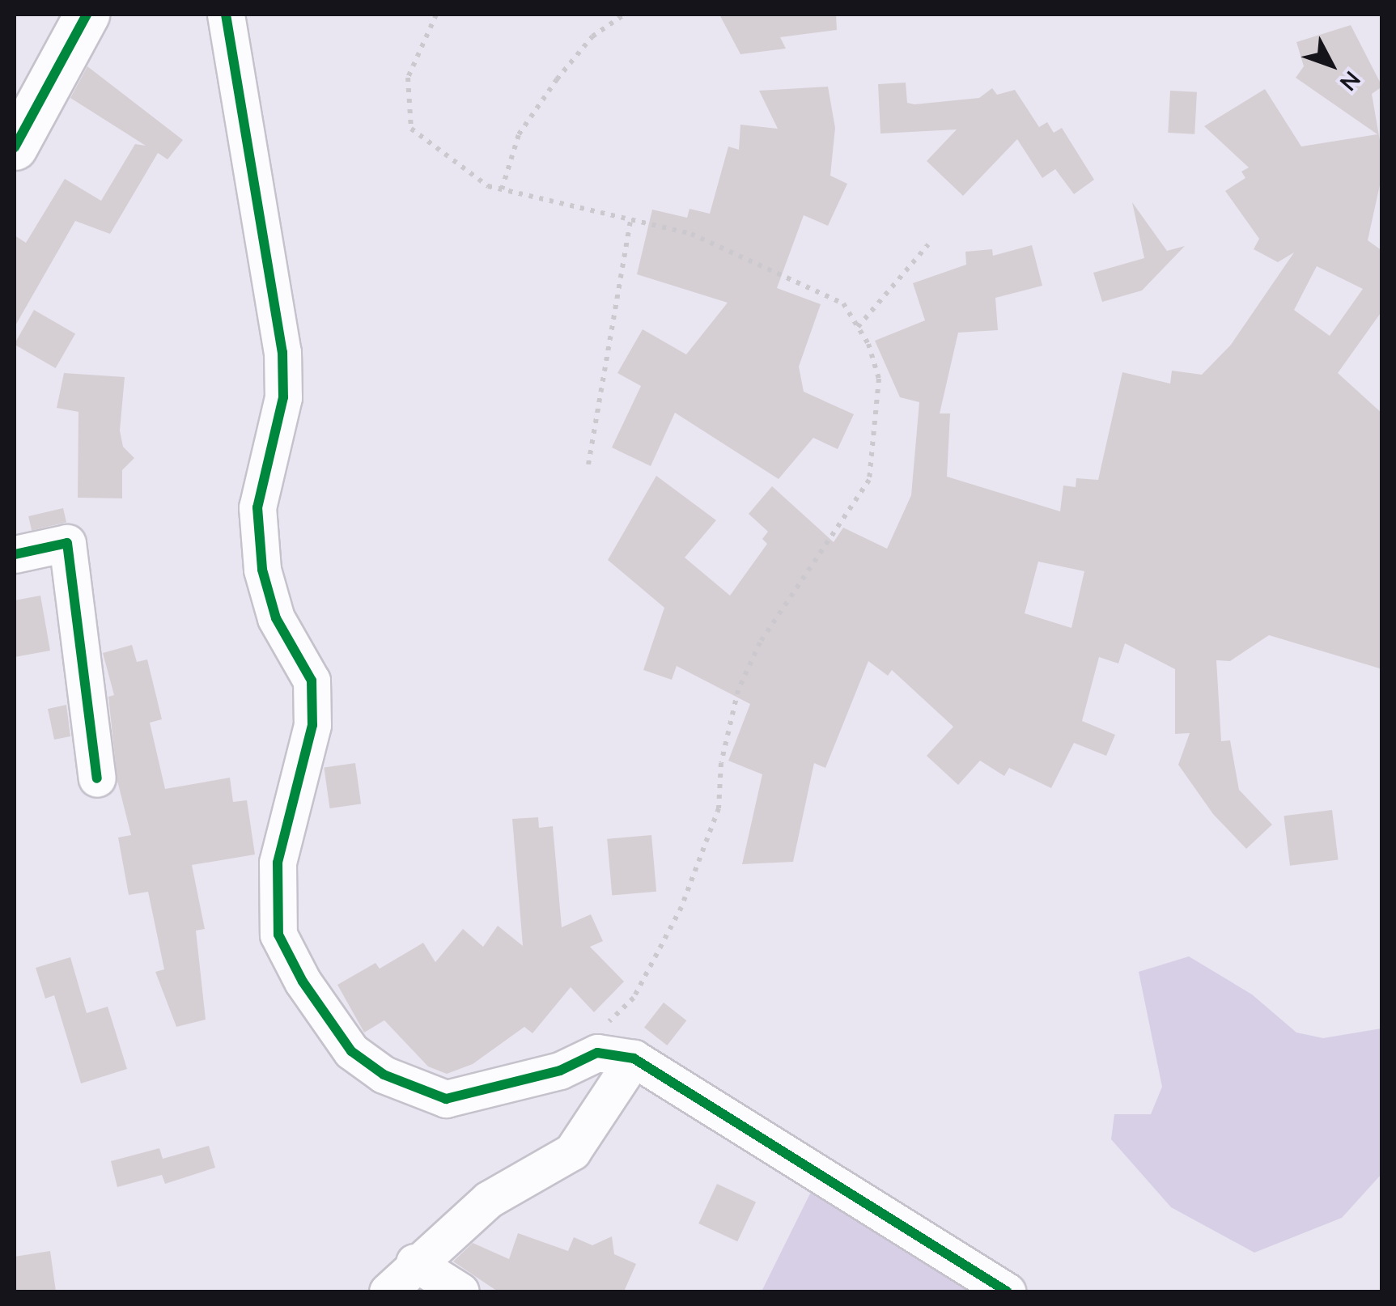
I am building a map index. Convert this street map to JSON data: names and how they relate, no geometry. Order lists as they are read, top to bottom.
{
  "north": "bottom right"
}
